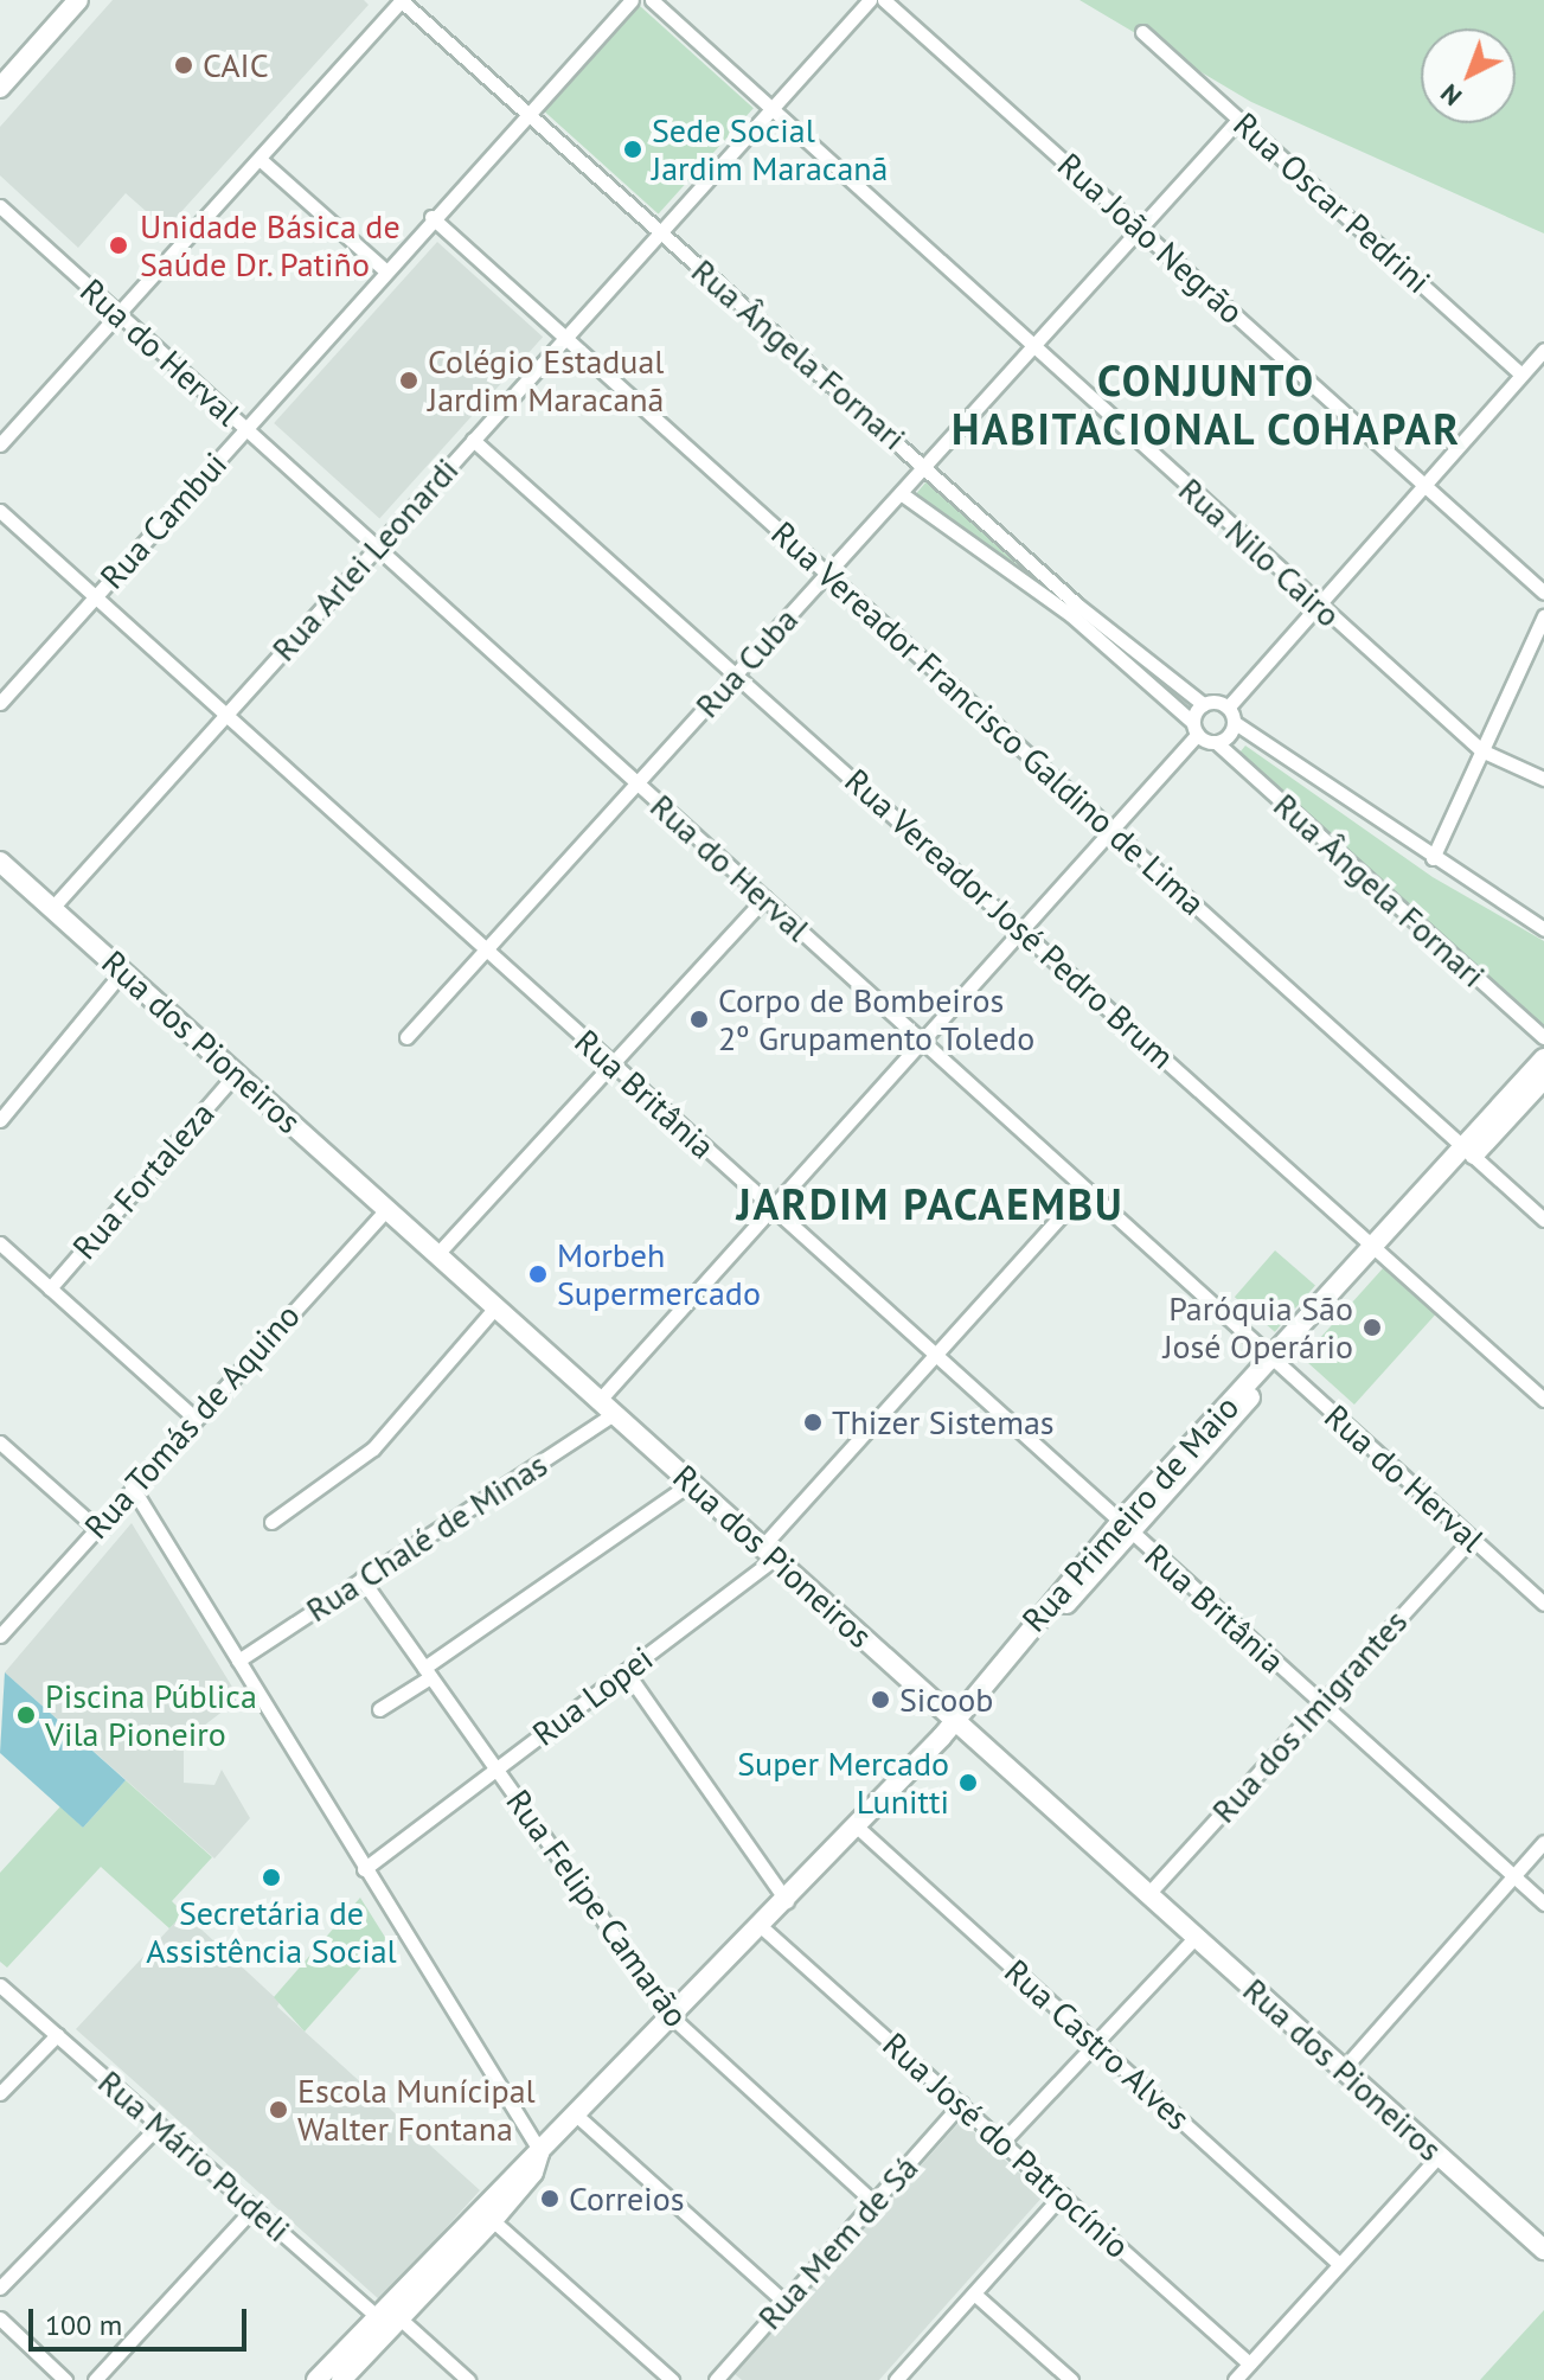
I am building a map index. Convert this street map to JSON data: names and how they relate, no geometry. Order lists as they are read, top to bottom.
{
  "streets": {
    "main road": ["Rua dos Pioneiros", "Rua Primeiro de Maio"],
    "street": [
      "Rua Oscar Pedrini",
      "Rua João Negrão",
      "Rua do Herval",
      "Rua Ângela Fornari",
      "Rua Cambui",
      "Rua Nilo Cairo",
      "Rua Arlei Leonardi",
      "Rua Cuba",
      "Rua Vereador Francisco Galdino de Lima",
      "Rua Vereador José Pedro Brum",
      "Rua Britânia",
      "Rua Fortaleza",
      "Rua Tomás de Aquino",
      "Rua Chalé de Minas",
      "Rua Lopei",
      "Rua dos Imigrantes",
      "Rua Felipe Camarão",
      "Rua Castro Alves",
      "Rua José do Patrocínio",
      "Rua Mário Pudeli",
      "Rua Mem de Sá"
    ]
  },
  "crossings": [
    ["Rua Oscar Pedrini", "Rua Cuba"],
    ["Rua João Negrão", "Rua Cuba"],
    ["Rua do Herval", "Rua Cambui"],
    ["Rua do Herval", "Rua Arlei Leonardi"],
    ["Rua do Herval", "Rua Cuba"],
    ["Rua do Herval", "Rua Primeiro de Maio"],
    ["Rua do Herval", "Rua Chalé de Minas"],
    ["Rua do Herval", "Rua Lopei"],
    ["Rua do Herval", "Rua dos Imigrantes"],
    ["Rua Ângela Fornari", "Rua Cambui"],
    ["Rua Ângela Fornari", "Rua Arlei Leonardi"],
    ["Rua Ângela Fornari", "Rua Cuba"],
    ["Rua Ângela Fornari", "Rua Chalé de Minas"],
    ["Rua Cambui", "Rua Vereador Francisco Galdino de Lima"],
    ["Rua Cambui", "Rua Britânia"],
    ["Rua Nilo Cairo", "Rua Arlei Leonardi"],
    ["Rua Nilo Cairo", "Rua Cuba"],
    ["Rua Arlei Leonardi", "Rua Vereador Francisco Galdino de Lima"],
    ["Rua Arlei Leonardi", "Rua Vereador José Pedro Brum"],
    ["Rua Arlei Leonardi", "Rua dos Pioneiros"],
    ["Rua Arlei Leonardi", "Rua Britânia"],
    ["Rua Cuba", "Rua Vereador Francisco Galdino de Lima"],
    ["Rua Cuba", "Rua Vereador José Pedro Brum"],
    ["Rua Cuba", "Rua Britânia"],
    ["Rua Vereador Francisco Galdino de Lima", "Rua Primeiro de Maio"],
    ["Rua Vereador Francisco Galdino de Lima", "Rua Chalé de Minas"],
    ["Rua Vereador José Pedro Brum", "Rua Primeiro de Maio"],
    ["Rua Vereador José Pedro Brum", "Rua Chalé de Minas"],
    ["Rua dos Pioneiros", "Rua Fortaleza"],
    ["Rua dos Pioneiros", "Rua Tomás de Aquino"],
    ["Rua dos Pioneiros", "Rua Primeiro de Maio"],
    ["Rua dos Pioneiros", "Rua Chalé de Minas"],
    ["Rua dos Pioneiros", "Rua Lopei"],
    ["Rua dos Pioneiros", "Rua dos Imigrantes"],
    ["Rua Britânia", "Rua Primeiro de Maio"],
    ["Rua Britânia", "Rua Chalé de Minas"],
    ["Rua Britânia", "Rua Lopei"],
    ["Rua Britânia", "Rua dos Imigrantes"],
    ["Rua Primeiro de Maio", "Rua Felipe Camarão"],
    ["Rua Primeiro de Maio", "Rua Castro Alves"],
    ["Rua Primeiro de Maio", "Rua José do Patrocínio"],
    ["Rua Primeiro de Maio", "Rua Mário Pudeli"],
    ["Rua Chalé de Minas", "Rua Felipe Camarão"],
    ["Rua Lopei", "Rua Felipe Camarão"],
    ["Rua Felipe Camarão", "Rua Mem de Sá"],
    ["Rua José do Patrocínio", "Rua Mem de Sá"]
  ],
  "districts": ["CONJUNTO HABITACIONAL COHAPAR", "JARDIM PACAEMBU"],
  "places": [
    "CAIC",
    "Sede Social Jardim Maracanã",
    "Unidade Básica de Saúde Dr. Patiño",
    "Colégio Estadual Jardim Maracanã",
    "Corpo de Bombeiros 2º Grupamento Toledo",
    "Morbeh Supermercado",
    "Paróquia São José Operário",
    "Thizer Sistemas",
    "Sicoob",
    "Piscina Pública Vila Pioneiro",
    "Super Mercado Lunitti",
    "Secretária de Assistência Social",
    "Escola Munícipal Walter Fontana",
    "Correios"
  ],
  "scale_bar": "100 m",
  "north": "bottom left"
}
